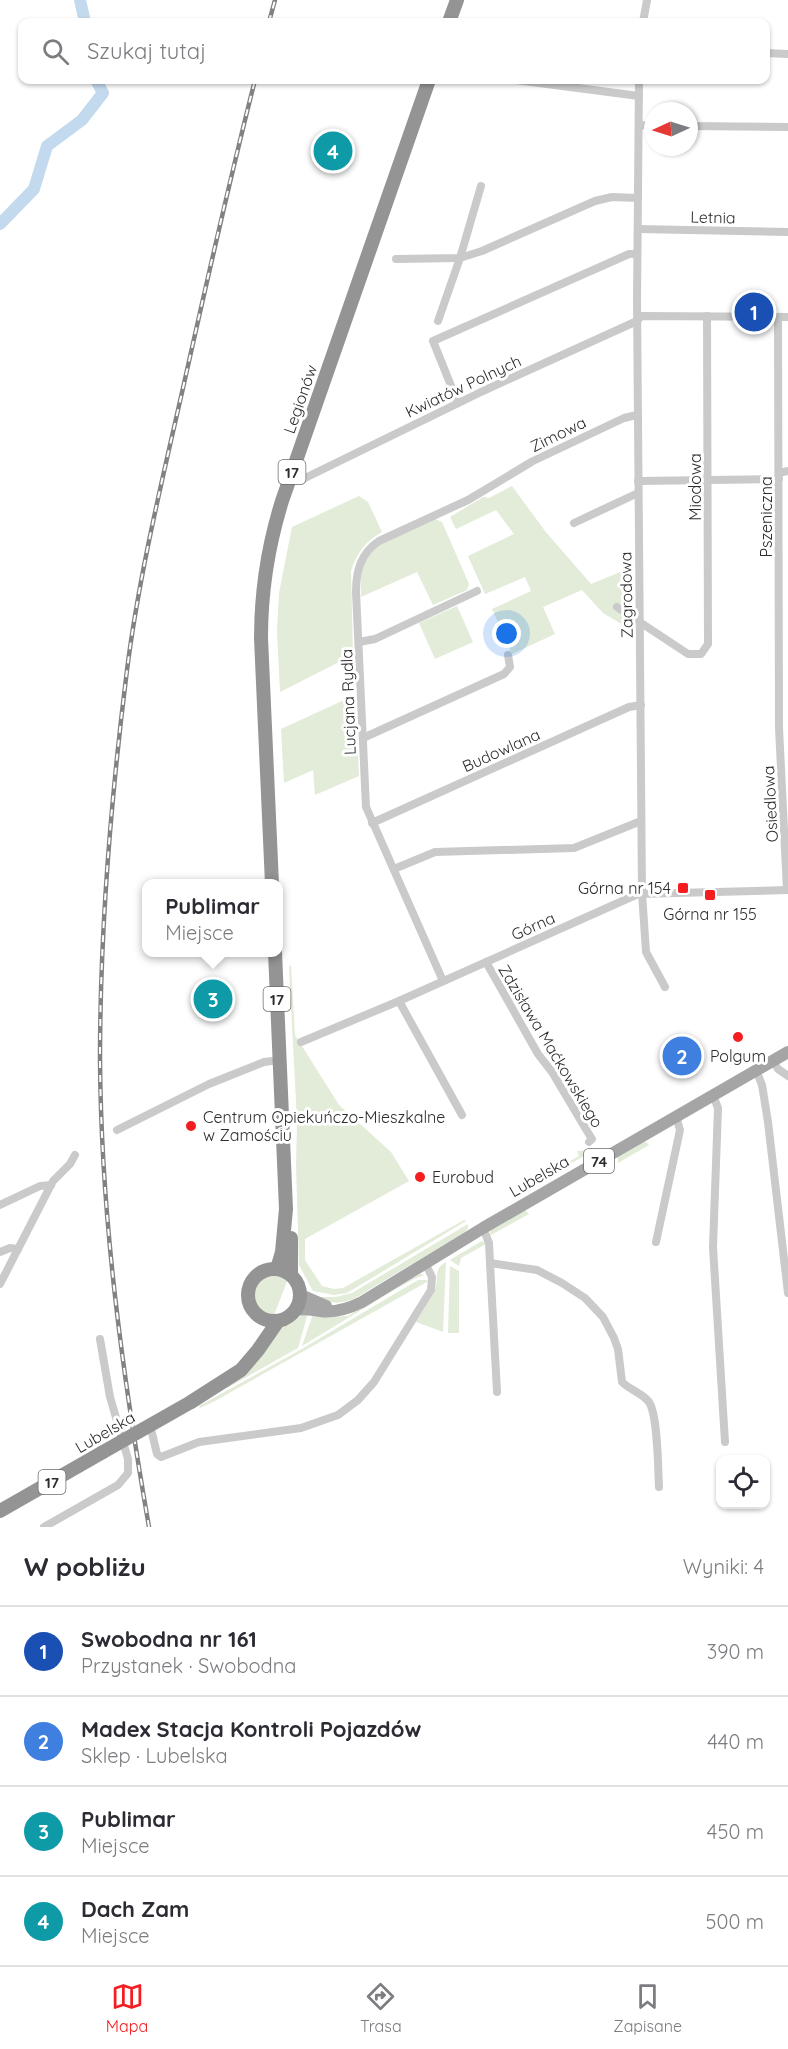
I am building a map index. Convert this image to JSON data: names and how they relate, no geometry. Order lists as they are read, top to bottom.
{
  "streets": {
    "highway": ["Legionów", "17", "Lubelska"],
    "main road": ["74"],
    "street": [
      "Letnia",
      "Kwiatów Polnych",
      "Zimowa",
      "Miodowa",
      "Pszeniczna",
      "Zagrodowa",
      "Lucjana Rydla",
      "Budowlana",
      "Osiedlowa",
      "Górna",
      "Zdzisława Maćkowskiego"
    ]
  },
  "crossings": [
    ["Letnia", "Zagrodowa"],
    ["Kwiatów Polnych", "Miodowa"],
    ["Kwiatów Polnych", "Pszeniczna"],
    ["Kwiatów Polnych", "Zagrodowa"],
    ["Zimowa", "Zagrodowa"],
    ["Zimowa", "Lucjana Rydla"],
    ["17", "Lubelska"],
    ["Miodowa", "Zagrodowa"],
    ["Pszeniczna", "Osiedlowa"],
    ["Zagrodowa", "Budowlana"],
    ["Zagrodowa", "Górna"],
    ["Lucjana Rydla", "Budowlana"],
    ["Lucjana Rydla", "Górna"],
    ["Osiedlowa", "Górna"],
    ["Górna", "Zdzisława Maćkowskiego"]
  ],
  "places": {
    "transit": ["Górna nr 154", "Górna nr 155"],
    "other": ["Polgum", "Centrum Opiekuńczo-Mieszkalne w Zamościu", "Eurobud"]
  },
  "north": "left",
  "page": {
    "search": "Szukaj tutaj",
    "pins": [
      "4",
      "1",
      "3",
      "2"
    ],
    "popup": ["Publimar", "Miejsce"],
    "heading": ["W pobliżu", "Wyniki: 4"],
    "list": [
      {
        "mark": "1",
        "name": "Swobodna nr 161",
        "note": "Przystanek · Swobodna",
        "value": "390 m"
      },
      {
        "mark": "2",
        "name": "Madex Stacja Kontroli Pojazdów",
        "note": "Sklep · Lubelska",
        "value": "440 m"
      },
      {
        "mark": "3",
        "name": "Publimar",
        "note": "Miejsce",
        "value": "450 m"
      },
      {
        "mark": "4",
        "name": "Dach Zam",
        "note": "Miejsce",
        "value": "500 m"
      }
    ],
    "nav": ["Mapa", "Trasa", "Zapisane"]
  }
}
